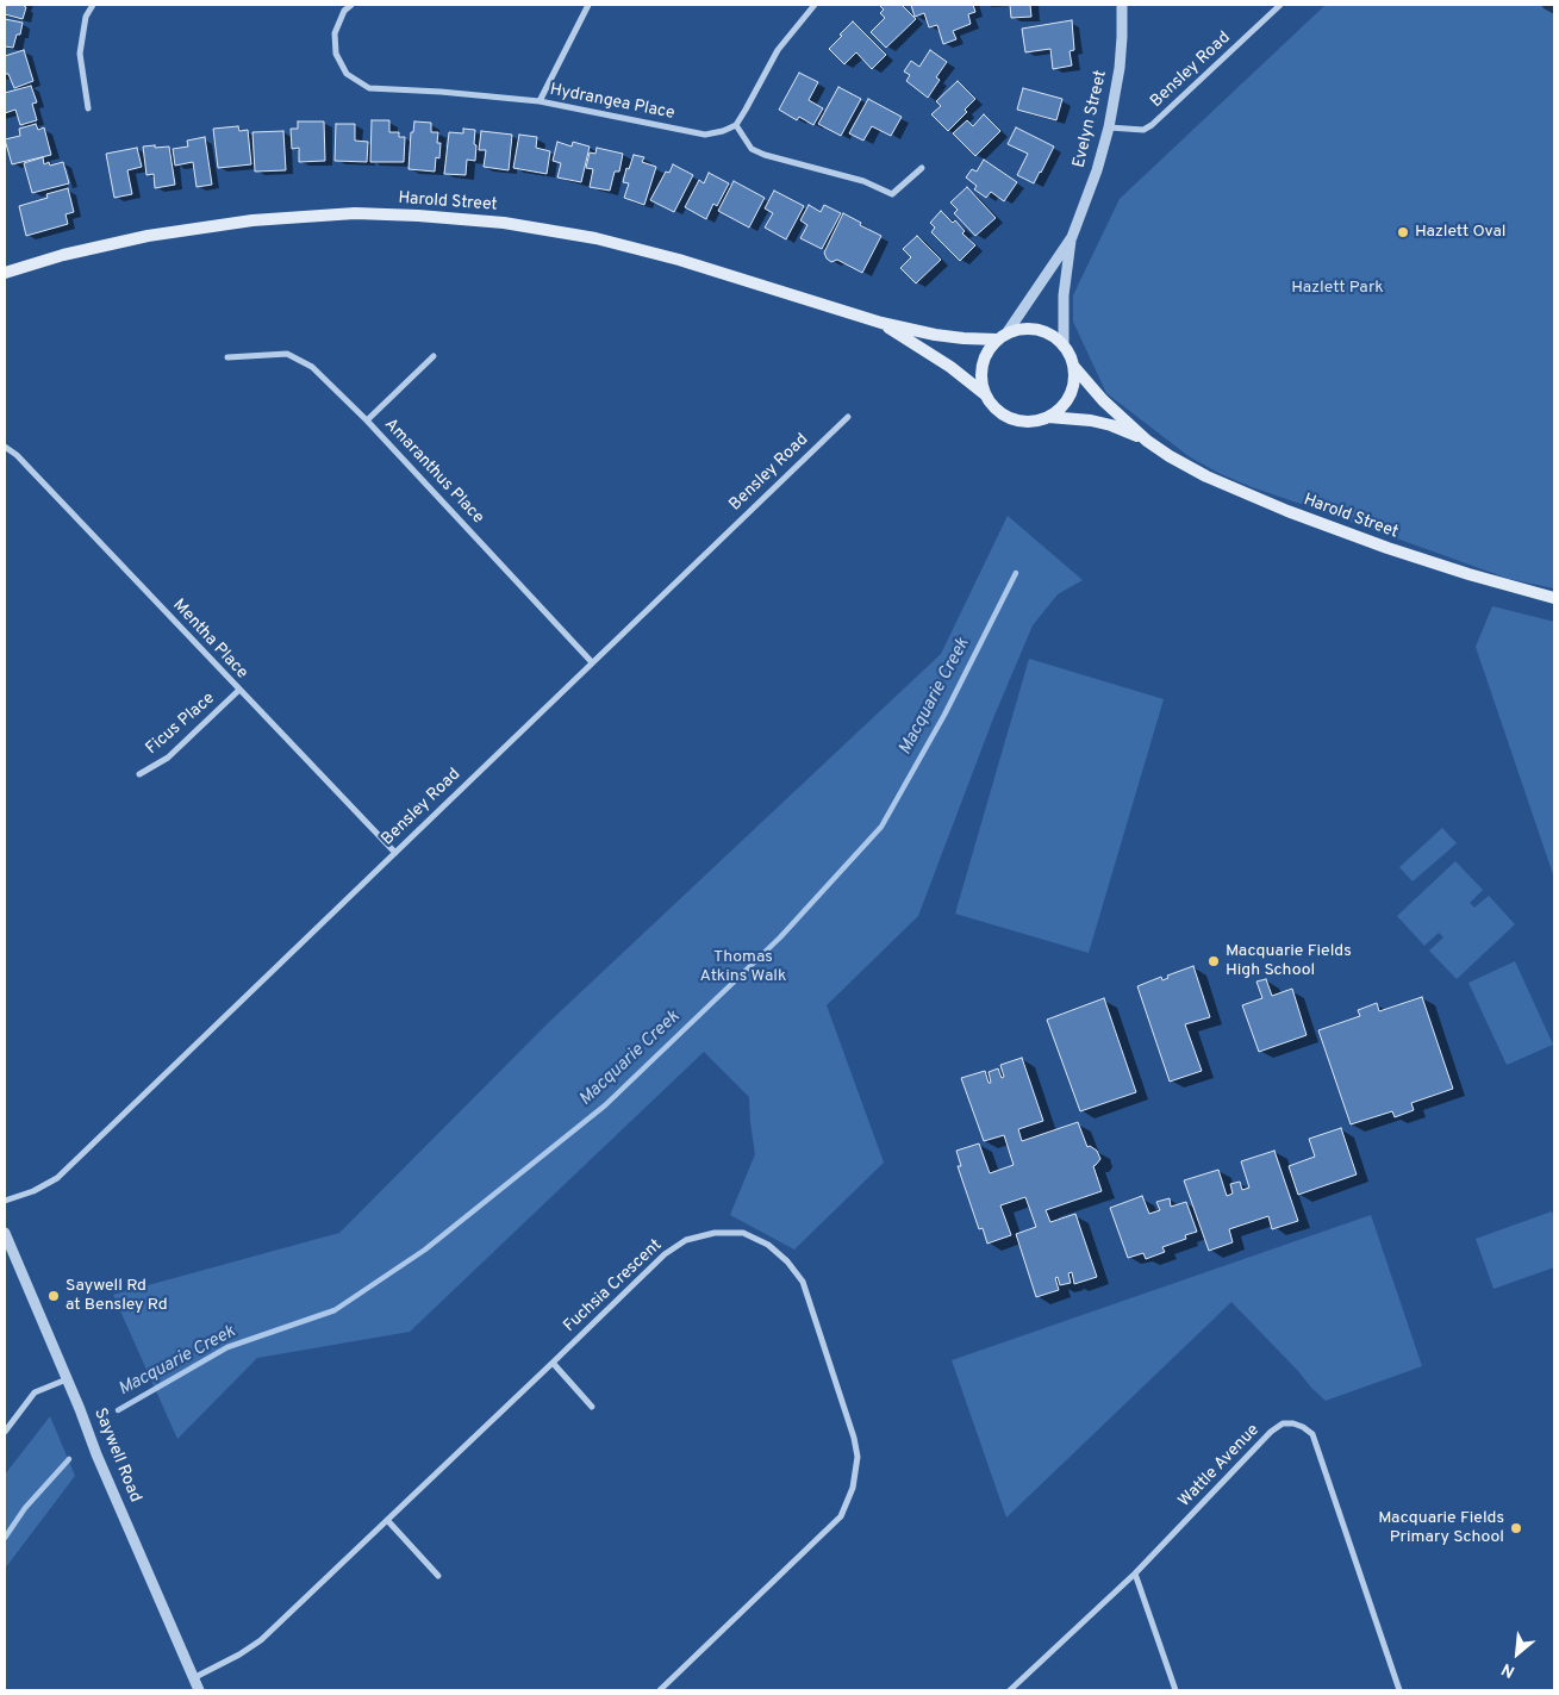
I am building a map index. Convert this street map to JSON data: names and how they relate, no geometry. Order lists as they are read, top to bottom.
{
  "streets": {
    "main road": ["Harold Street"],
    "street": [
      "Bensley Road",
      "Hydrangea Place",
      "Evelyn Street",
      "Amaranthus Place",
      "Mentha Place",
      "Ficus Place",
      "Fuchsia Crescent",
      "Saywell Road",
      "Wattle Avenue"
    ]
  },
  "crossings": [
    ["Bensley Road", "Evelyn Street"],
    ["Bensley Road", "Amaranthus Place"],
    ["Bensley Road", "Mentha Place"],
    ["Evelyn Street", "Harold Street"],
    ["Mentha Place", "Ficus Place"],
    ["Fuchsia Crescent", "Saywell Road"]
  ],
  "water": ["Macquarie Creek"],
  "parks": ["Hazlett Park", "Thomas Atkins Walk"],
  "places": [
    "Hazlett Oval",
    "Macquarie Fields High School",
    "Saywell Rd at Bensley Rd",
    "Macquarie Fields Primary School"
  ],
  "north": "bottom left"
}
